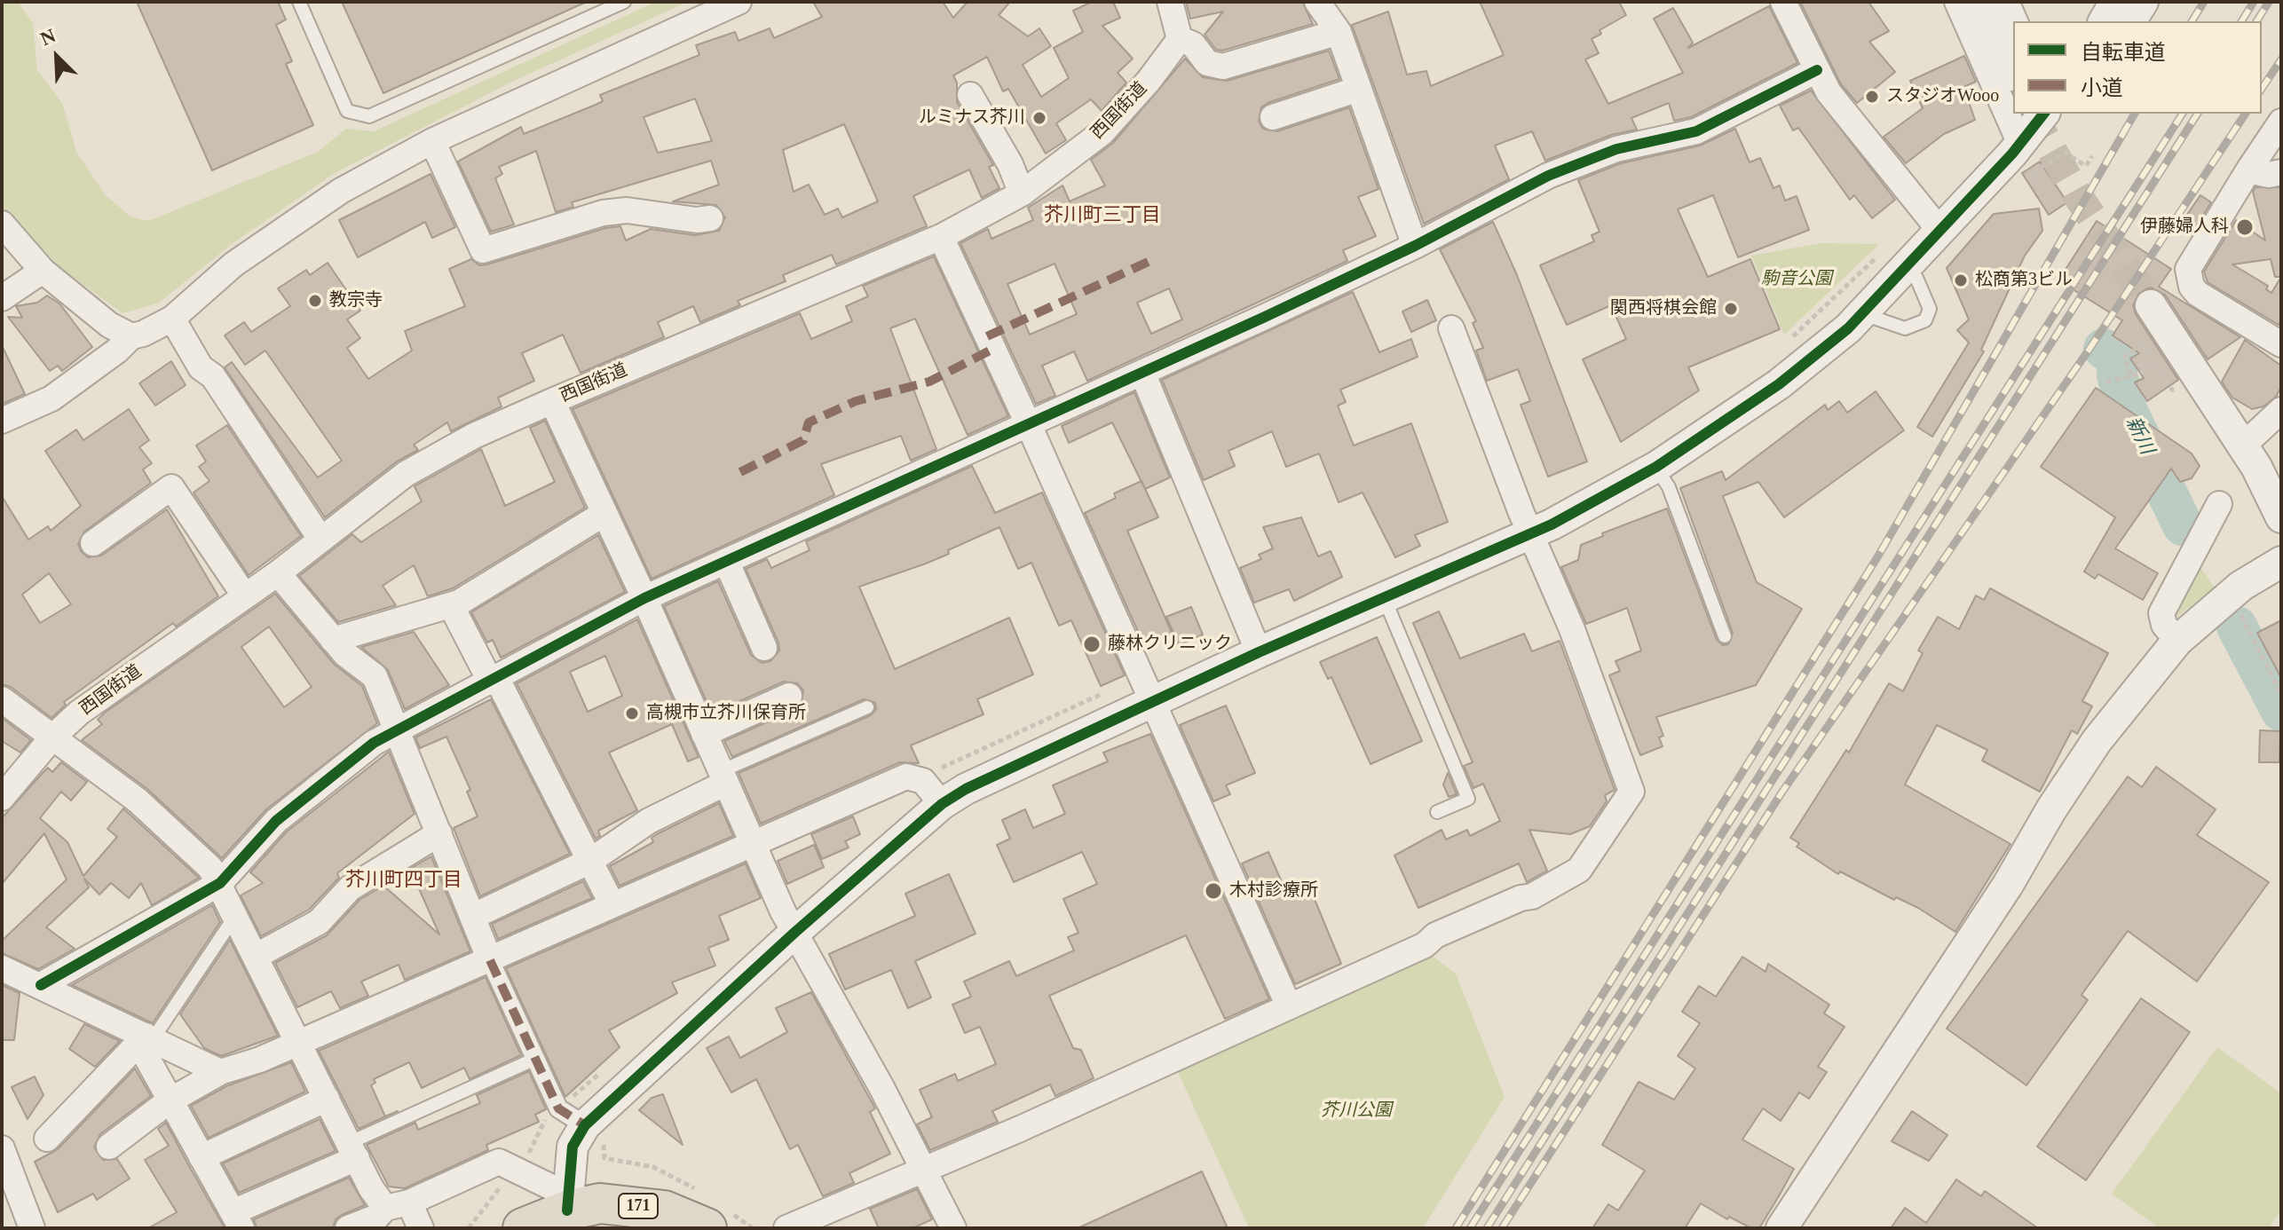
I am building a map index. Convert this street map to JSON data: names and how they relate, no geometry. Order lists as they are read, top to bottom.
{
  "streets": {
    "highway": ["171"],
    "street": ["西国街道"]
  },
  "districts": ["芥川町三丁目", "芥川町四丁目"],
  "water": ["新川"],
  "parks": ["駒音公園", "芥川公園"],
  "places": [
    "スタジオWooo",
    "ルミナス芥川",
    "伊藤婦人科",
    "松商第3ビル",
    "教宗寺",
    "関西将棋会館",
    "藤林クリニック",
    "高槻市立芥川保育所",
    "木村診療所"
  ],
  "legend": ["自転車道", "小道"],
  "north": "top left"
}
